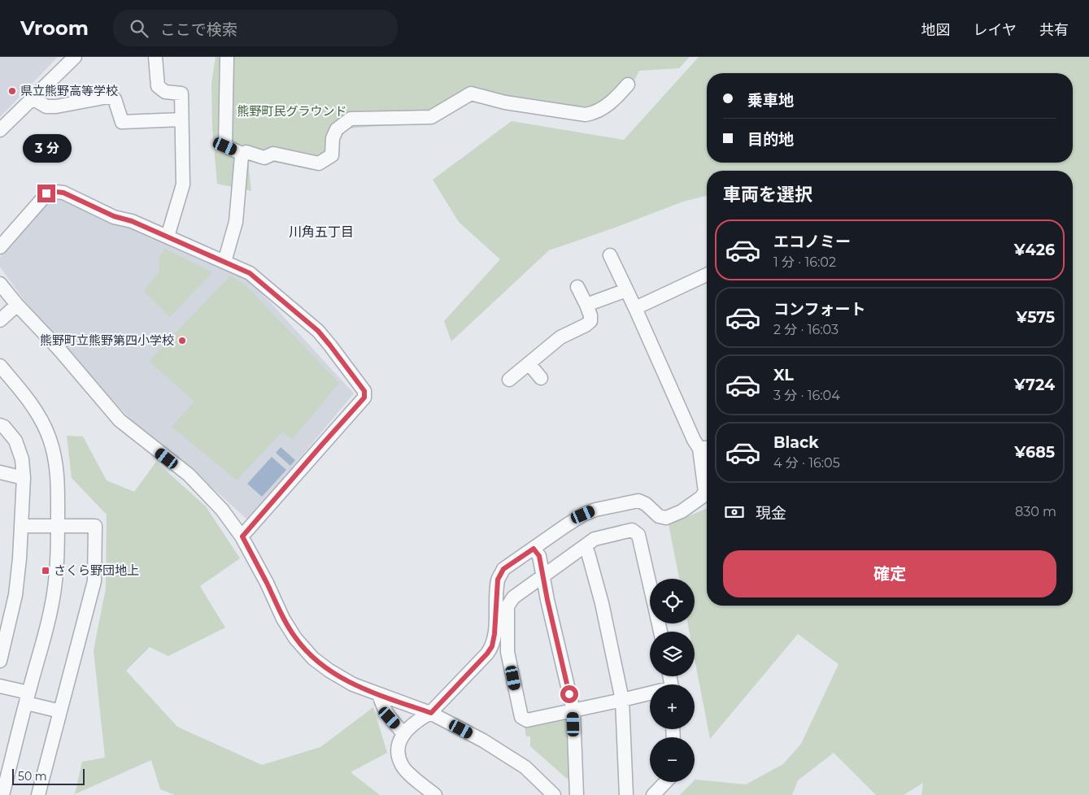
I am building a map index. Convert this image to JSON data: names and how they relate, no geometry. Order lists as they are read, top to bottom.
{
  "districts": ["川角五丁目"],
  "parks": ["熊野町民グラウンド"],
  "places": {
    "other": ["県立熊野高等学校", "熊野町立熊野第四小学校"],
    "transit": ["さくら野団地上"]
  },
  "scale_bar": "50 m",
  "page": {
    "header": "Vroom",
    "search": "ここで検索",
    "nav": ["地図", "レイヤ", "共有"],
    "banner": ["乗車地", "目的地"],
    "bubble": "3 分",
    "heading": "車両を選択",
    "list": [
      {
        "name": "エコノミー",
        "note": "1 分 · 16:02",
        "value": "¥426"
      },
      {
        "name": "コンフォート",
        "note": "2 分 · 16:03",
        "value": "¥575"
      },
      {
        "name": "XL",
        "note": "3 分 · 16:04",
        "value": "¥724"
      },
      {
        "name": "Black",
        "note": "4 分 · 16:05",
        "value": "¥685"
      }
    ],
    "pay": ["現金", "830 m"],
    "buttons": "確定",
    "map_buttons": ["+", "−"],
    "scale": "50 m"
  }
}
